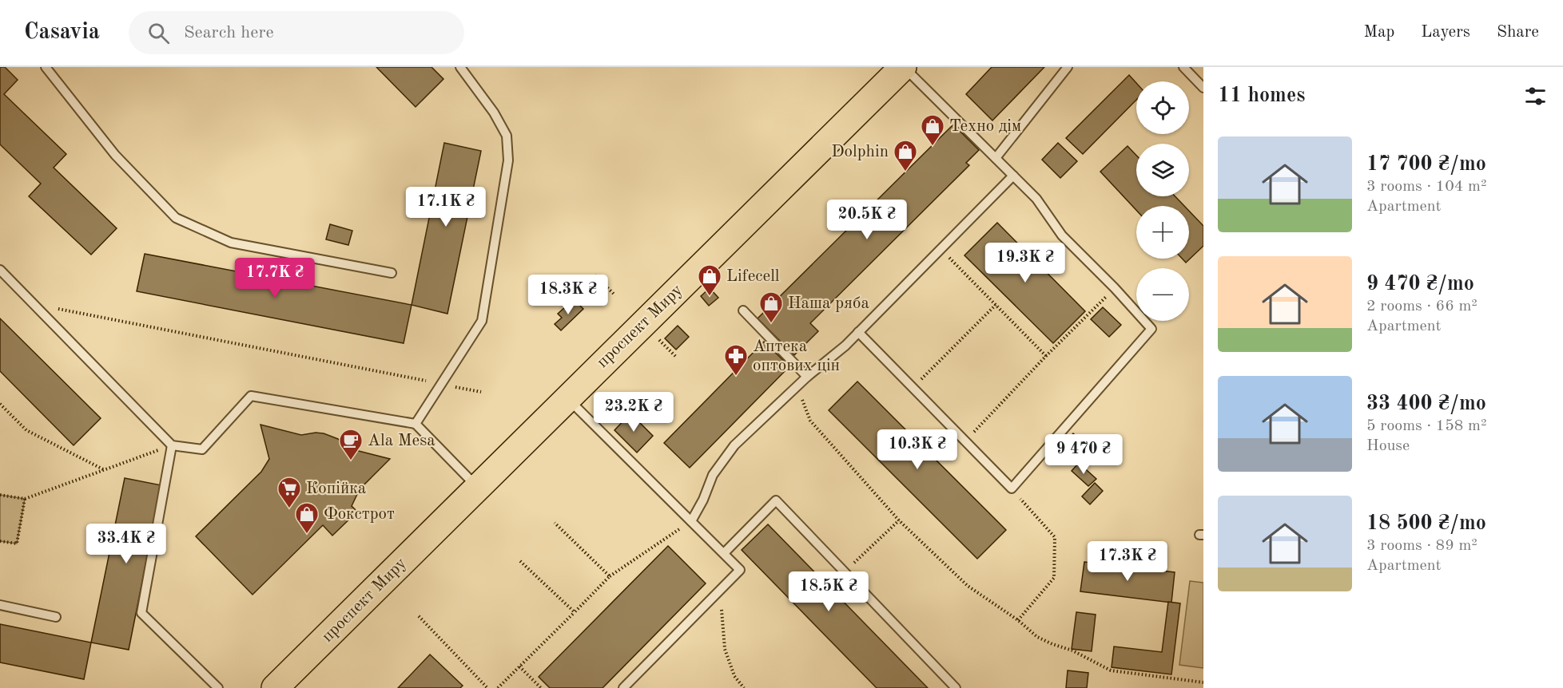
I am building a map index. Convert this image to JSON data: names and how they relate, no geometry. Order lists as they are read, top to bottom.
{
  "streets": {
    "main road": ["проспект Миру"]
  },
  "places": {
    "shop": [
      "Техно дім",
      "Dolphin",
      "Lifecell",
      "Наша ряба",
      "Фокстрот"
    ],
    "pharmacy": ["Аптека оптових цін"],
    "cafe": ["Ala Mesa"],
    "supermarket": ["Копійка"]
  },
  "page": {
    "header": "Casavia",
    "search": "Search here",
    "nav": ["Map", "Layers", "Share"],
    "heading": "11 homes",
    "map_buttons": ["+", "−"],
    "list": [
      {
        "name": "17 700 ₴/mo",
        "note": "3 rooms · 104 m² · Apartment"
      },
      {
        "name": "9 470 ₴/mo",
        "note": "2 rooms · 66 m² · Apartment"
      },
      {
        "name": "33 400 ₴/mo",
        "note": "5 rooms · 158 m² · House"
      },
      {
        "name": "18 500 ₴/mo",
        "note": "3 rooms · 89 m² · Apartment"
      }
    ],
    "price": [
      "17.1K ₴",
      "20.5K ₴",
      "19.3K ₴",
      "17.7K ₴",
      "18.3K ₴",
      "23.2K ₴",
      "10.3K ₴",
      "9 470 ₴",
      "33.4K ₴",
      "17.3K ₴",
      "18.5K ₴"
    ]
  }
}
